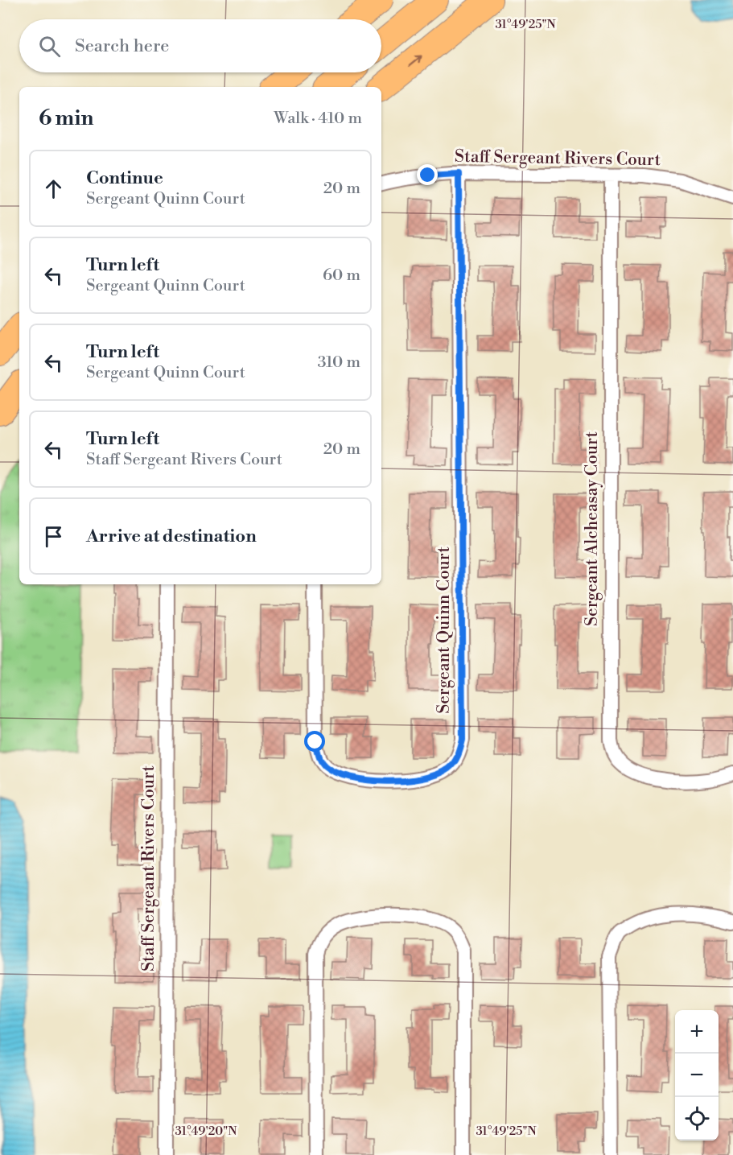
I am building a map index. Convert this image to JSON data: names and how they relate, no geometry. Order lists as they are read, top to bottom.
{
  "streets": {
    "street": ["Staff Sergeant Rivers Court", "Sergeant Alcheasay Court", "Sergeant Quinn Court"]
  },
  "crossings": [
    ["Staff Sergeant Rivers Court", "Sergeant Alcheasay Court"],
    ["Staff Sergeant Rivers Court", "Sergeant Quinn Court"]
  ],
  "page": {
    "search": "Search here",
    "heading": ["6 min", "Walk · 410 m"],
    "list": [
      ["Continue", "Sergeant Quinn Court", "20 m"],
      ["Turn left", "Sergeant Quinn Court", "60 m"],
      ["Turn left", "Sergeant Quinn Court", "310 m"],
      ["Turn left", "Staff Sergeant Rivers Court", "20 m"],
      "Arrive at destination"
    ],
    "map_buttons": ["+", "−"]
  },
  "coordinates": ["31°49'25\"N", "31°49'20\"N"]
}
